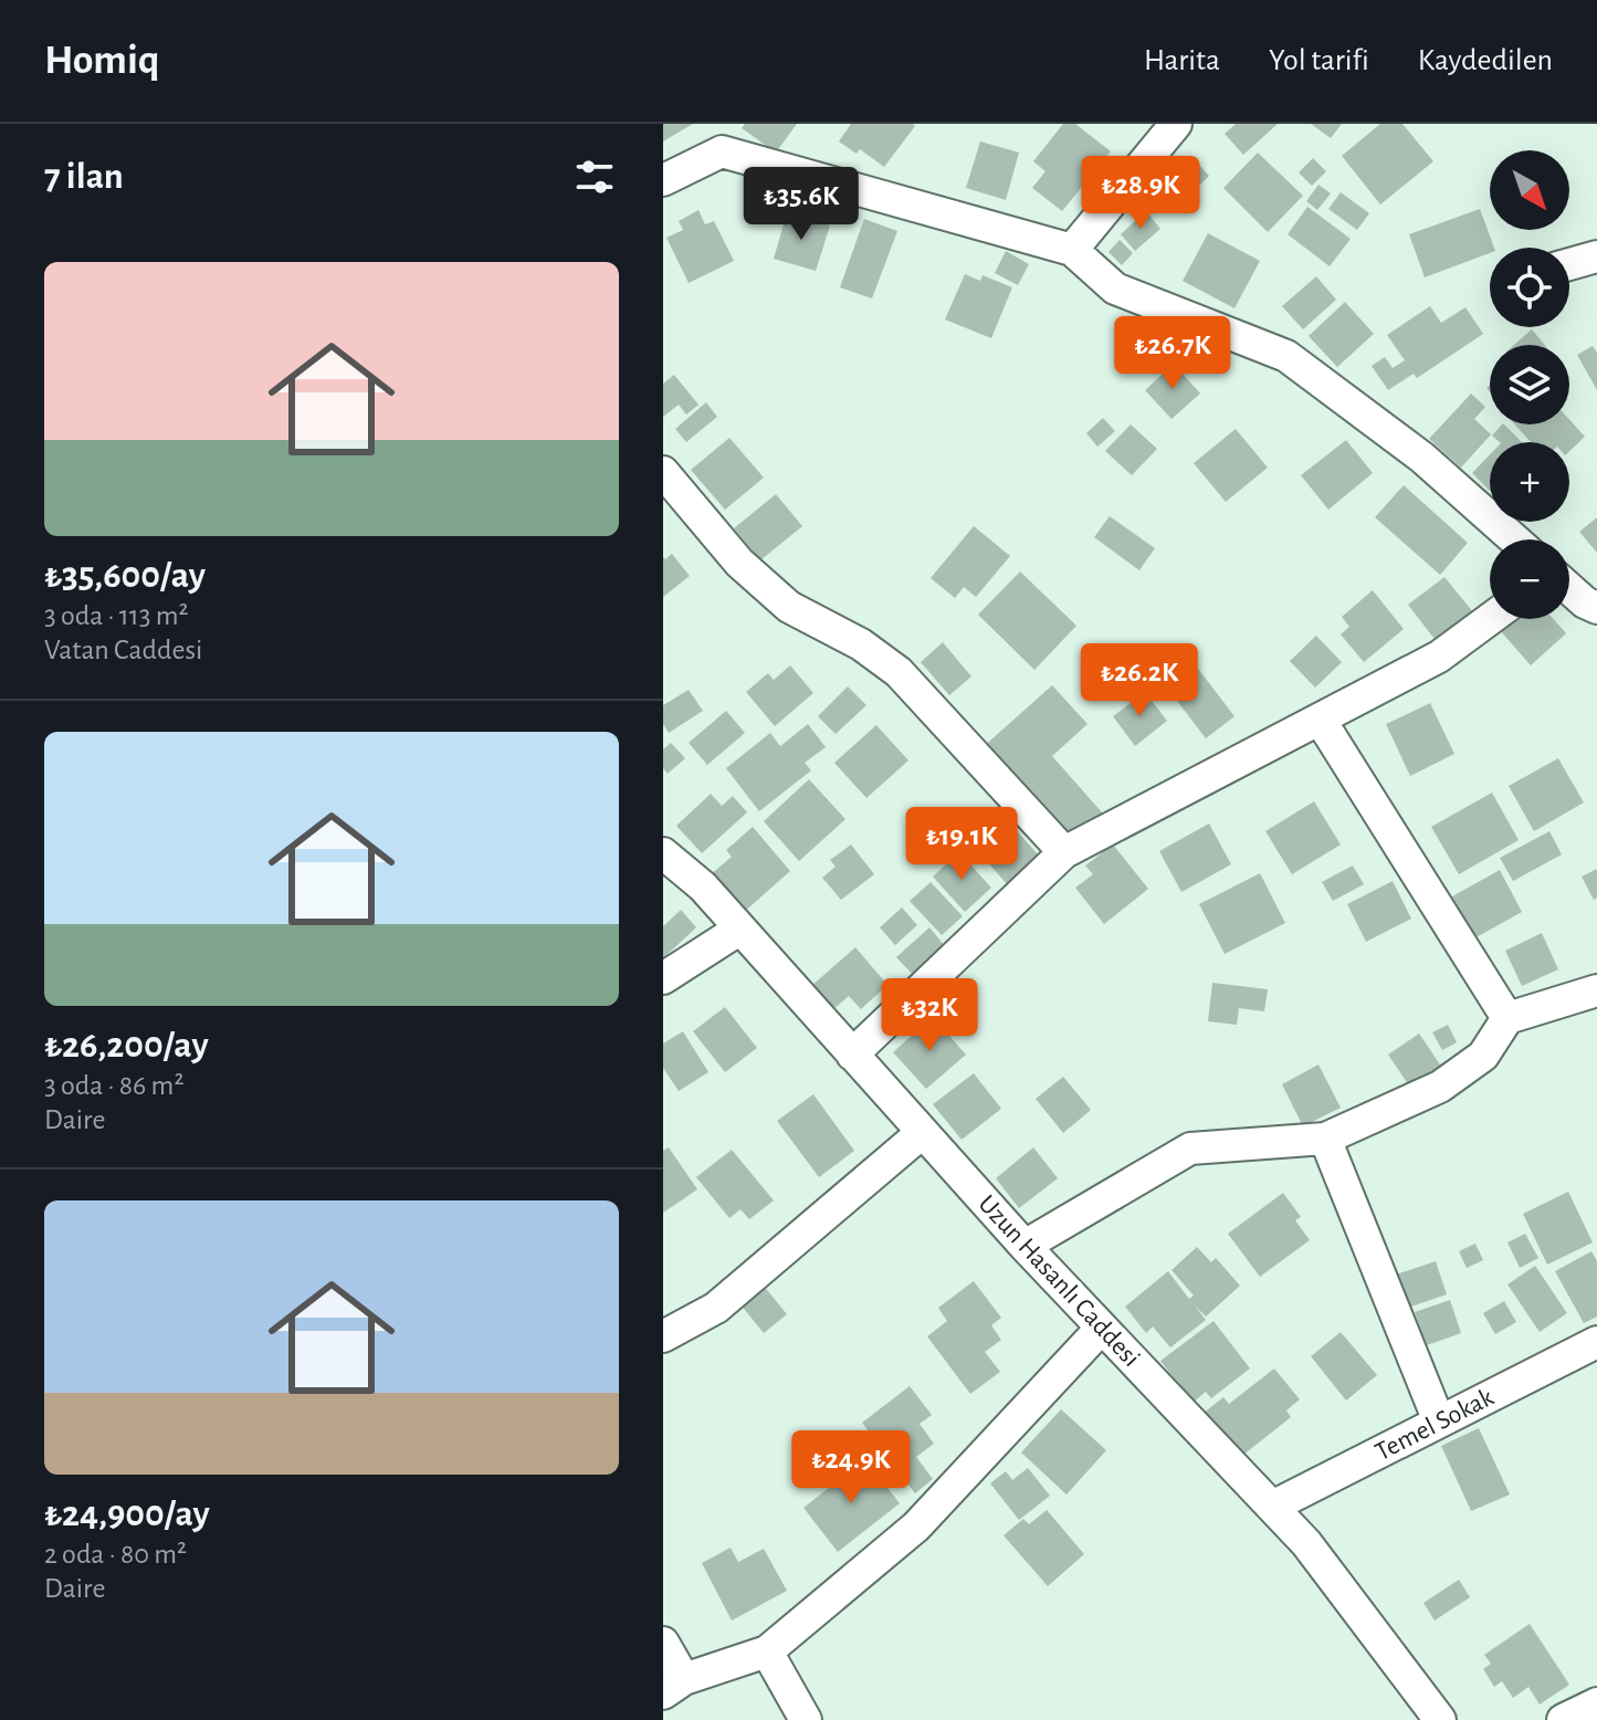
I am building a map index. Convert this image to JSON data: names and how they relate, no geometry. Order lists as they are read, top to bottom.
{
  "streets": {
    "street": ["Uzun Hasanlı Caddesi", "Temel Sokak"]
  },
  "crossings": [
    ["Uzun Hasanlı Caddesi", "Temel Sokak"]
  ],
  "north": "bottom right",
  "page": {
    "header": "Homiq",
    "nav": ["Harita", "Yol tarifi", "Kaydedilen"],
    "heading": "7 ilan",
    "map_buttons": ["+", "−"],
    "price": [
      "₺28.9K",
      "₺35.6K",
      "₺26.7K",
      "₺26.2K",
      "₺19.1K",
      "₺32K",
      "₺24.9K"
    ],
    "list": [
      {
        "name": "₺35,600/ay",
        "note": "3 oda · 113 m² · Vatan Caddesi"
      },
      {
        "name": "₺26,200/ay",
        "note": "3 oda · 86 m² · Daire"
      },
      {
        "name": "₺24,900/ay",
        "note": "2 oda · 80 m² · Daire"
      }
    ]
  }
}
